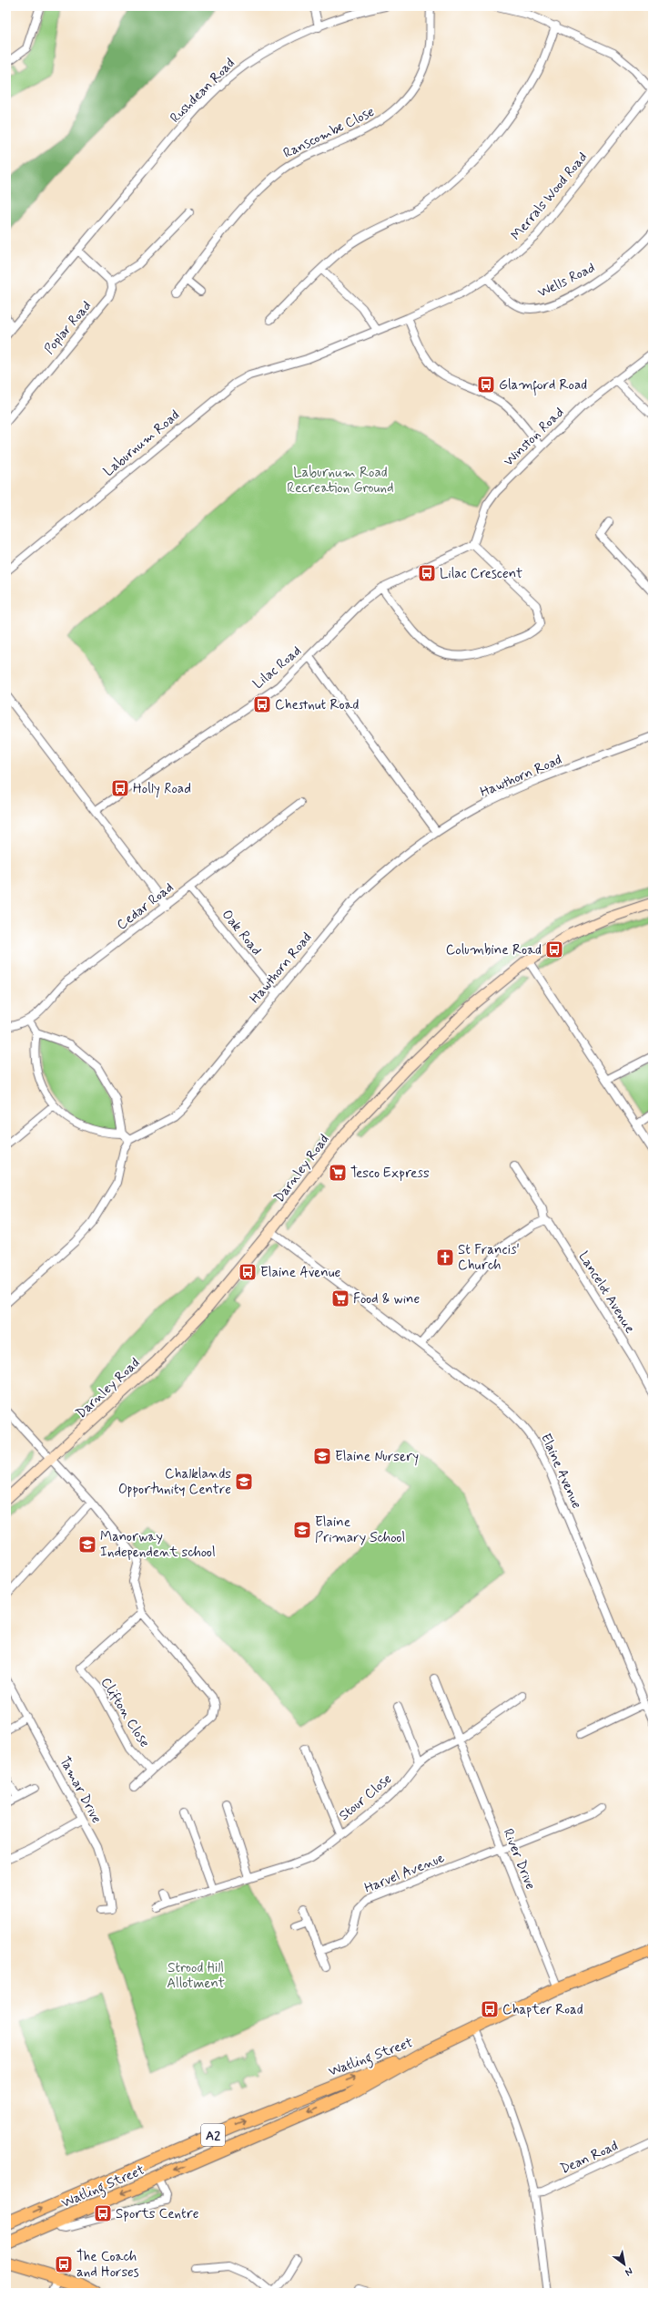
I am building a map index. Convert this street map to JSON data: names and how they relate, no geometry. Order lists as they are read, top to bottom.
{
  "streets": {
    "main road": ["Watling Street", "A2"],
    "street": [
      "Rushdean Road",
      "Ranscombe Close",
      "Merrals Wood Road",
      "Wells Road",
      "Poplar Road",
      "Winston Road",
      "Laburnum Road",
      "Lilac Road",
      "Hawthorn Road",
      "Cedar Road",
      "Oak Road",
      "Darnley Road",
      "Lancelot Avenue",
      "Elaine Avenue",
      "Clifton Close",
      "Tamar Drive",
      "Stour Close",
      "River Drive",
      "Harvel Avenue",
      "Dean Road"
    ]
  },
  "crossings": [
    ["Merrals Wood Road", "Wells Road"],
    ["Merrals Wood Road", "Laburnum Road"],
    ["Winston Road", "Lilac Road"],
    ["Hawthorn Road", "Oak Road"],
    ["Cedar Road", "Oak Road"],
    ["Darnley Road", "Elaine Avenue"],
    ["Stour Close", "River Drive"],
    ["River Drive", "Harvel Avenue"],
    ["River Drive", "A2"],
    ["Watling Street", "A2"]
  ],
  "parks": ["Laburnum Road Recreation Ground", "Strood Hill Allotment"],
  "places": {
    "bus stop": [
      "Glamford Road",
      "Lilac Crescent",
      "Chestnut Road",
      "Holly Road",
      "Columbine Road",
      "Elaine Avenue",
      "Chapter Road",
      "Sports Centre",
      "The Coach and Horses"
    ],
    "supermarket": ["Tesco Express", "Food & wine"],
    "church": ["St Francis' Church"],
    "school or university": [
      "Elaine Nursery",
      "Chalklands Opportunity Centre",
      "Elaine Primary School",
      "Manorway Independent school"
    ]
  },
  "north": "bottom right"
}
